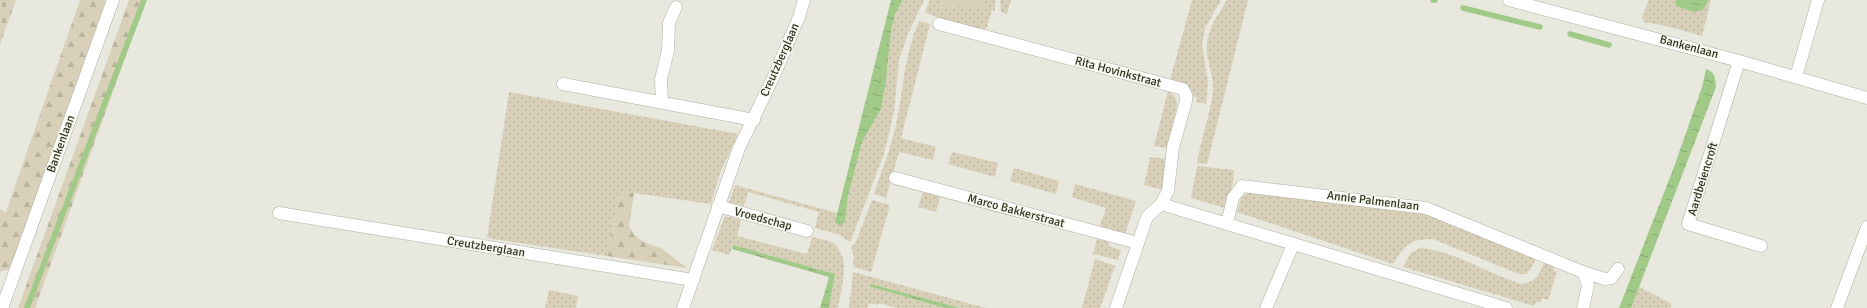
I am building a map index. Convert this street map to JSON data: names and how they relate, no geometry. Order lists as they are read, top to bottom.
{
  "streets": {
    "street": [
      "Bankenlaan",
      "Creutzberglaan",
      "Rita Hovinkstraat",
      "Aardbeiencroft",
      "Annie Palmenlaan",
      "Marco Bakkerstraat",
      "Vroedschap"
    ]
  },
  "crossings": [
    ["Bankenlaan", "Aardbeiencroft"],
    ["Creutzberglaan", "Vroedschap"]
  ]
}
